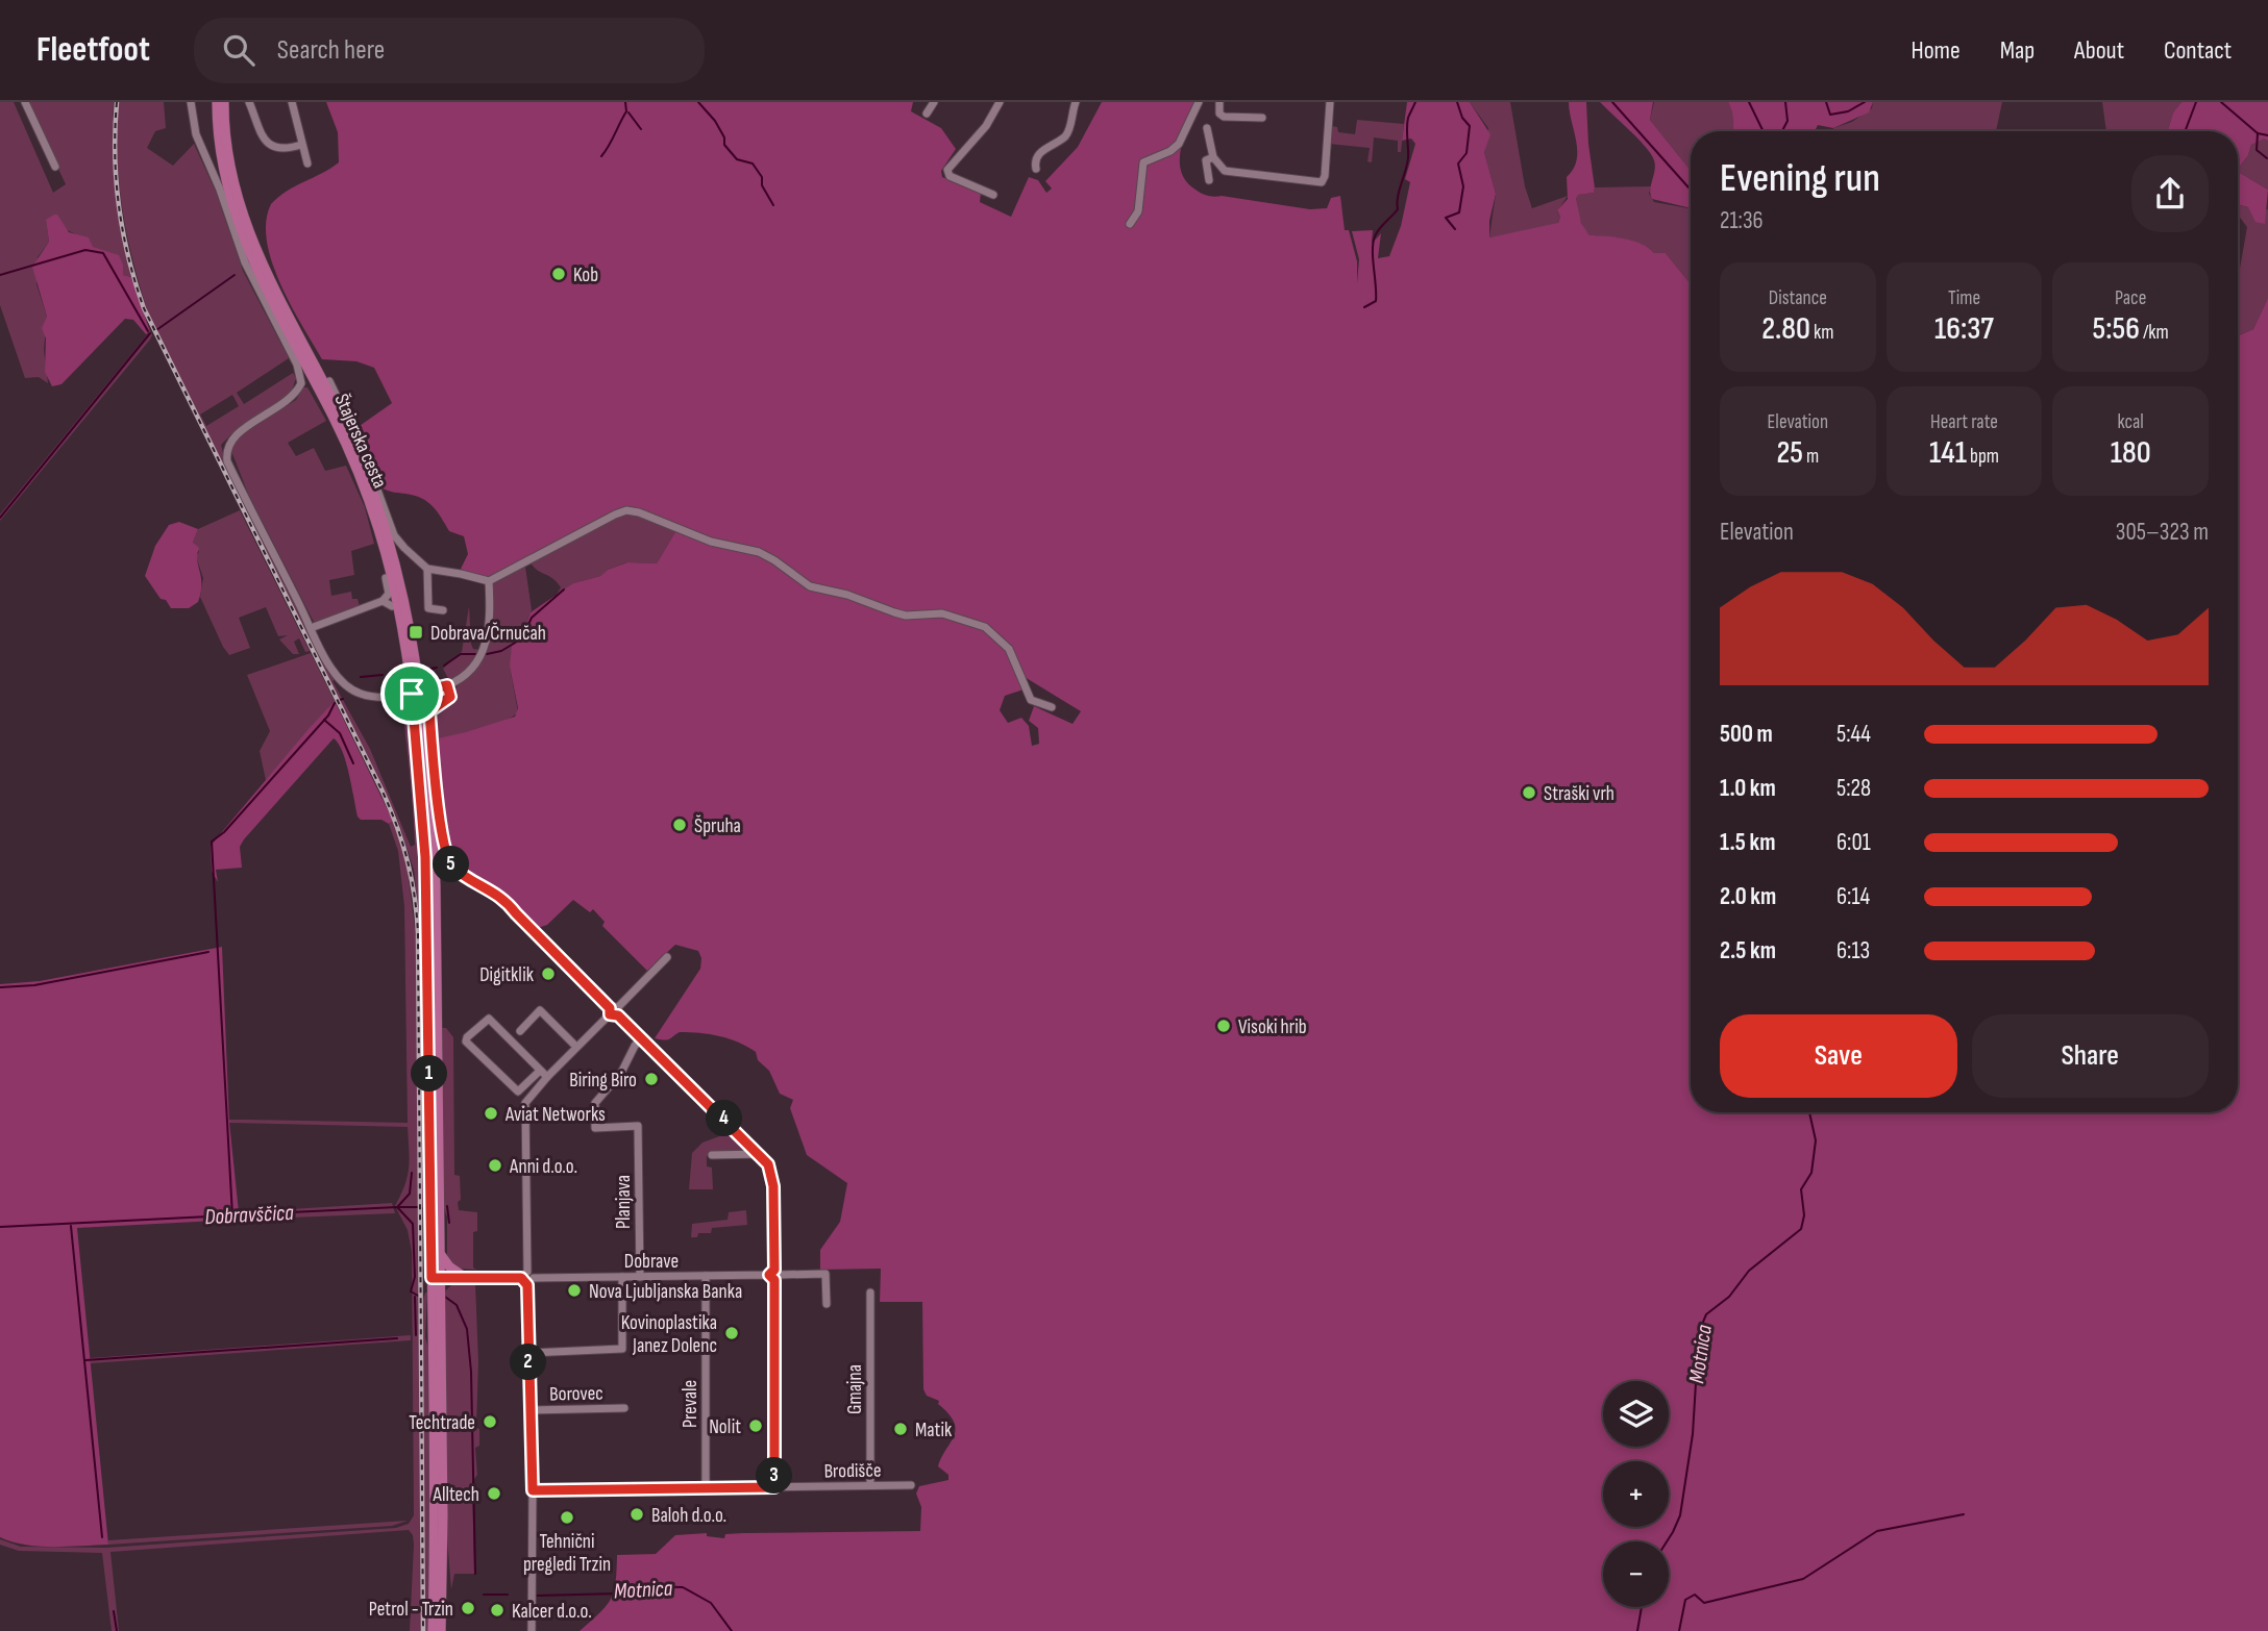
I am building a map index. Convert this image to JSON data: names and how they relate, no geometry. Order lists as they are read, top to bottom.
{
  "streets": {
    "main road": ["Štajerska cesta"],
    "street": [
      "Planjava",
      "Dobrave",
      "Gmajna",
      "Borovec",
      "Prevale",
      "Brodišče"
    ]
  },
  "crossings": [
    ["Planjava", "Dobrave"],
    ["Dobrave", "Prevale"],
    ["Gmajna", "Brodišče"],
    ["Prevale", "Brodišče"]
  ],
  "water": ["Dobravščica", "Motnica"],
  "places": {
    "other": [
      "Kob",
      "Straški vrh",
      "Špruha",
      "Digitklik",
      "Visoki hrib",
      "Biring Biro",
      "Aviat Networks",
      "Anni d.o.o.",
      "Nova Ljubljanska Banka",
      "Kovinoplastika Janez Dolenc",
      "Techtrade",
      "Nolit",
      "Matik",
      "Alltech",
      "Baloh d.o.o.",
      "Tehnični pregledi Trzin",
      "Petrol - Trzin",
      "Kalcer d.o.o."
    ],
    "transit": ["Dobrava/Črnučah"]
  },
  "page": {
    "header": "Fleetfoot",
    "search": "Search here",
    "nav": [
      "Home",
      "Map",
      "About",
      "Contact"
    ],
    "heading": ["Evening run", "21:36"],
    "stats": [
      ["Distance", "2.80 km"],
      ["Time", "16:37"],
      ["Pace", "5:56 /km"],
      ["Elevation", "25 m"],
      ["Heart rate", "141 bpm"],
      ["kcal", "180"]
    ],
    "chart": ["Elevation", "305–323 m"],
    "list": [
      {
        "name": "500 m",
        "note": "5:44"
      },
      {
        "name": "1.0 km",
        "note": "5:28"
      },
      {
        "name": "1.5 km",
        "note": "6:01"
      },
      {
        "name": "2.0 km",
        "note": "6:14"
      },
      {
        "name": "2.5 km",
        "note": "6:13"
      }
    ],
    "pins": [
      "5",
      "1",
      "4",
      "2",
      "3"
    ],
    "buttons": ["Save", "Share"],
    "map_buttons": ["+", "−"]
  }
}
